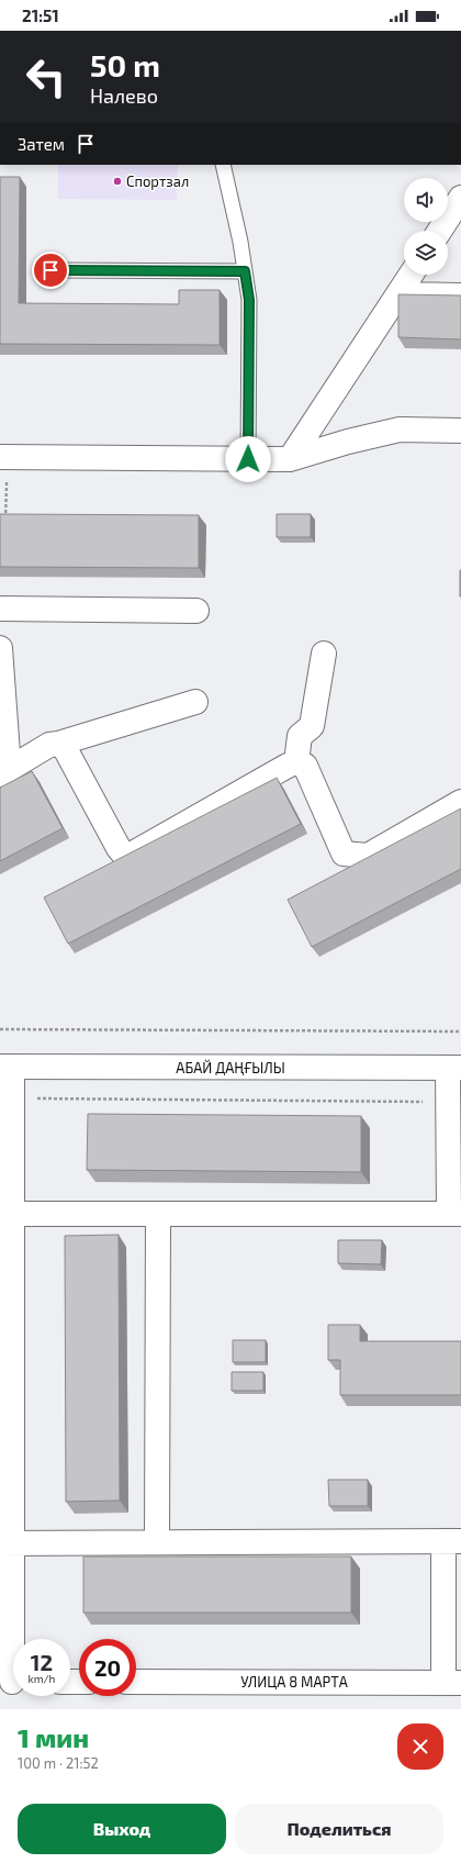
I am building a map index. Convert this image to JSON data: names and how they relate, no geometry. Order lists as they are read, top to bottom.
{
  "streets": {
    "street": ["АБАЙ ДАҢҒЫЛЫ", "УЛИЦА 8 МАРТА"]
  },
  "places": ["Спортзал"],
  "page": {
    "status": "21:51",
    "turn": ["50 m", "Налево"],
    "then": "Затем",
    "speed": "12 km/h",
    "limit": "20",
    "heading": ["1 мин", "100 m · 21:52"],
    "buttons": ["Выход", "Поделиться"]
  }
}
